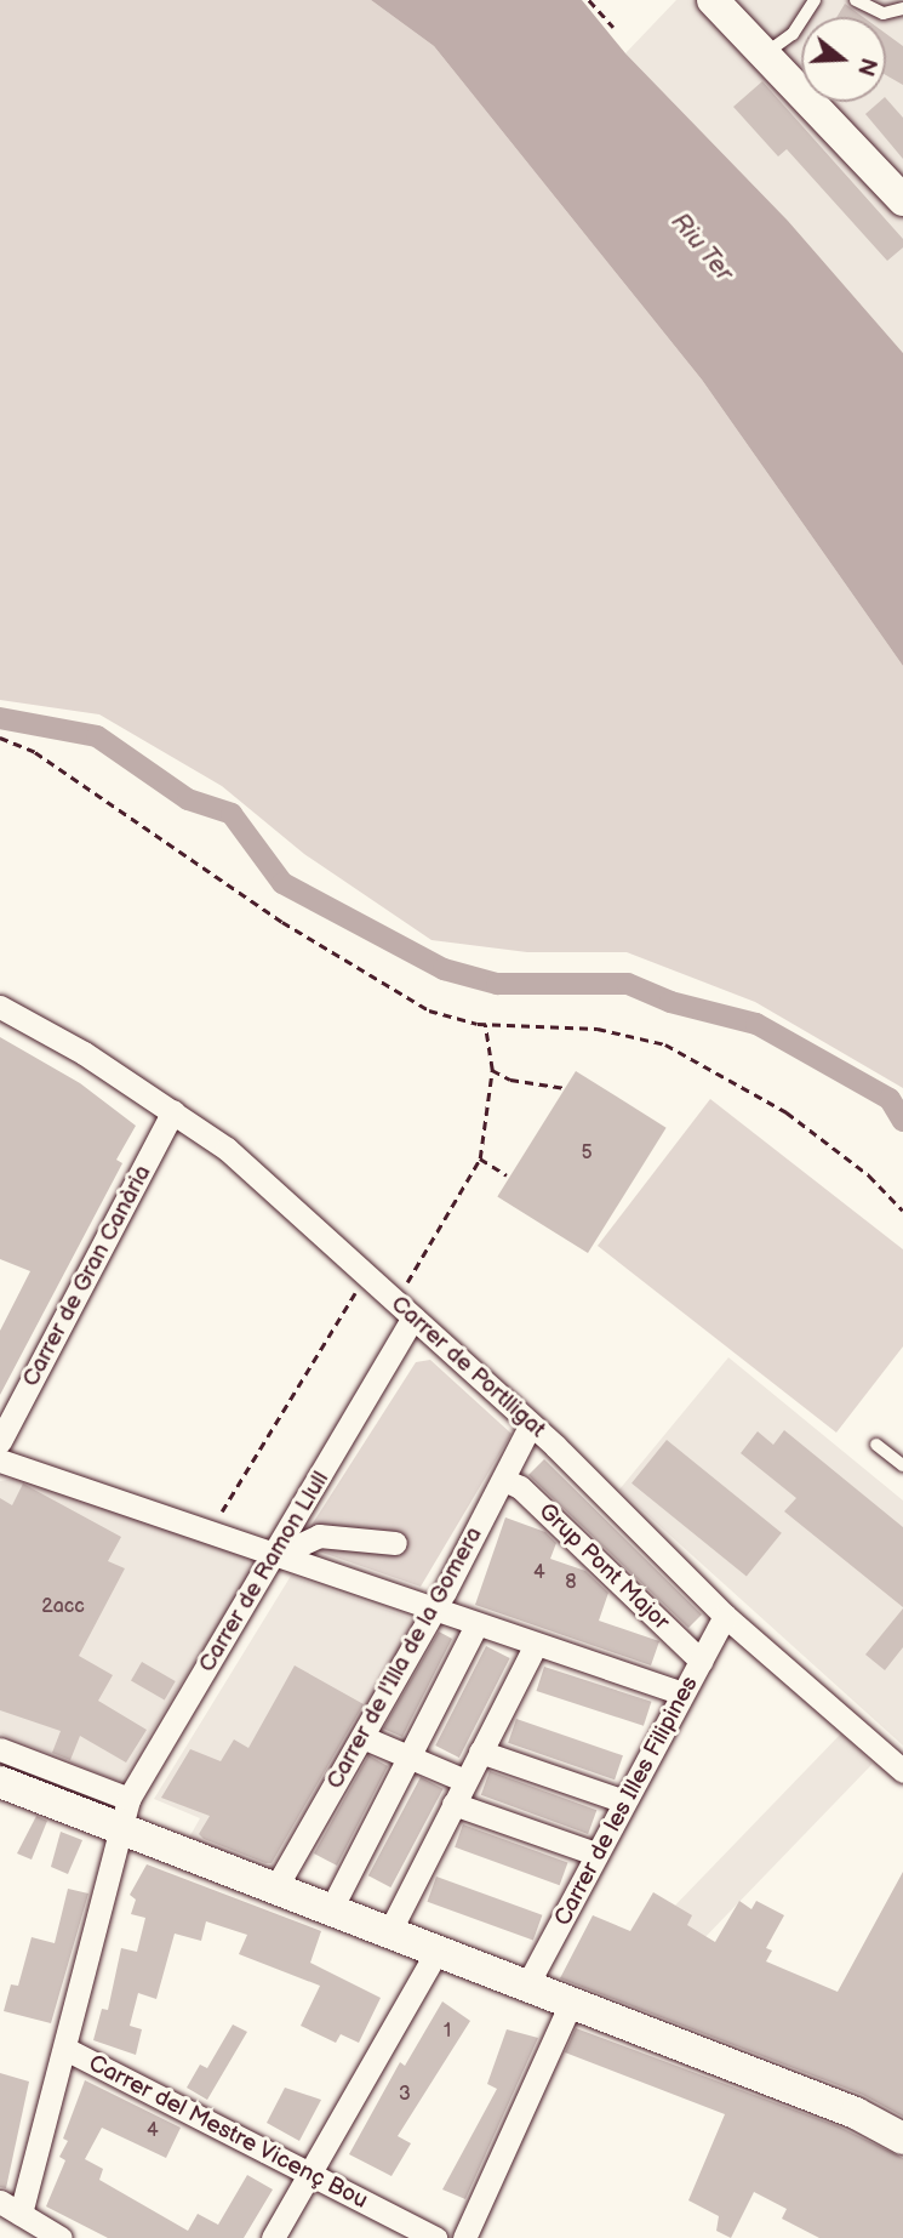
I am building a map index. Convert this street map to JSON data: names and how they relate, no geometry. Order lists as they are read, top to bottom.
{
  "streets": {
    "street": [
      "Carrer de Gran Canària",
      "Carrer de Portlligat",
      "Grup Pont Major",
      "Carrer de Ramon Llull",
      "Carrer de l'Illa de la Gomera",
      "Carrer de les Illes Filipines",
      "Carrer del Mestre Vicenç Bou"
    ]
  },
  "crossings": [
    ["Carrer de Gran Canària", "Carrer de Portlligat"],
    ["Carrer de Portlligat", "Carrer de Ramon Llull"],
    ["Carrer de Portlligat", "Carrer de l'Illa de la Gomera"],
    ["Carrer de Portlligat", "Carrer de les Illes Filipines"],
    ["Grup Pont Major", "Carrer de l'Illa de la Gomera"],
    ["Grup Pont Major", "Carrer de les Illes Filipines"],
    ["Carrer de Ramon Llull", "Carrer del Mestre Vicenç Bou"]
  ],
  "water": ["Riu Ter"],
  "house_numbers": [
    "5",
    "4",
    "8",
    "2acc",
    "1",
    "3",
    "4"
  ],
  "north": "right"
}
